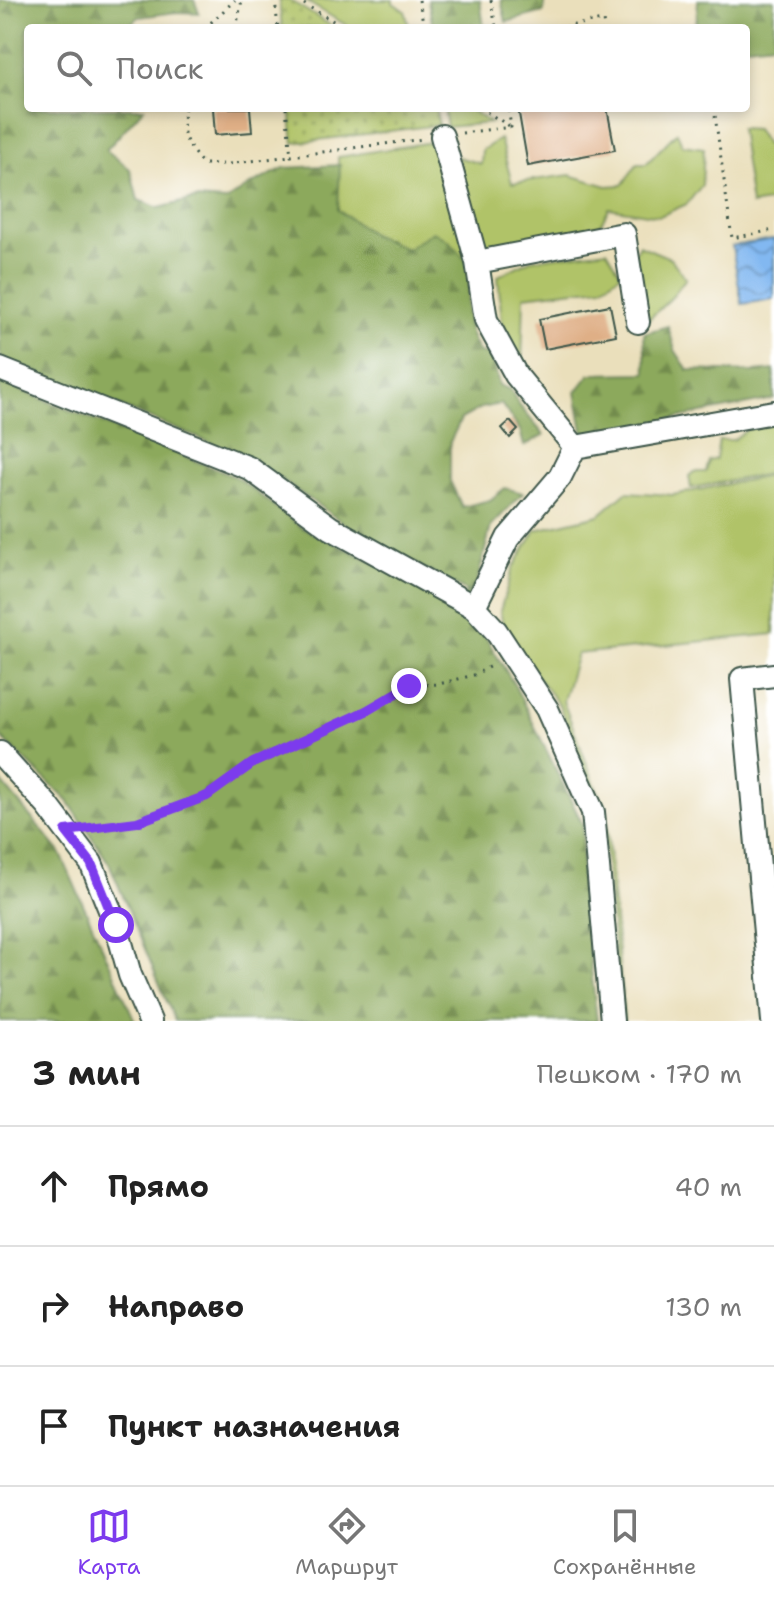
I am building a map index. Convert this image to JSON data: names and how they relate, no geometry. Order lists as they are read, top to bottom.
{
  "page": {
    "search": "Поиск",
    "heading": ["3 мин", "Пешком · 170 m"],
    "list": [
      ["Прямо", "40 m"],
      ["Направо", "130 m"],
      "Пункт назначения"
    ],
    "nav": ["Карта", "Маршрут", "Сохранённые"]
  }
}
